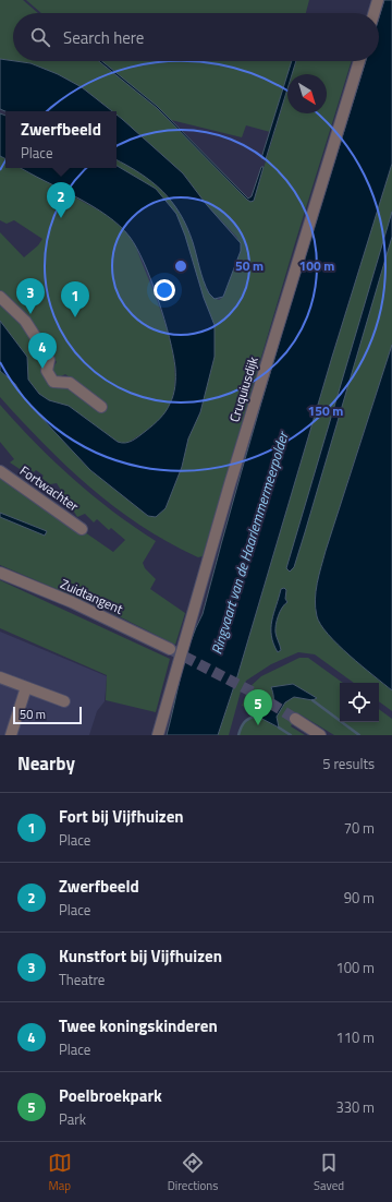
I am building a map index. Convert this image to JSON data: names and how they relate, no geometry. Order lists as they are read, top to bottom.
{
  "streets": {
    "street": ["Cruquiusdijk", "Fortwachter", "Zuidtangent"]
  },
  "water": ["Ringvaart van de Haarlemmermeerpolder"],
  "scale_bar": "50 m",
  "north": "bottom right",
  "page": {
    "search": "Search here",
    "popup": ["Zwerfbeeld", "Place"],
    "pins": [
      "2",
      "3",
      "1",
      "4",
      "5"
    ],
    "scale": "50 m",
    "heading": ["Nearby", "5 results"],
    "list": [
      {
        "mark": "1",
        "name": "Fort bij Vijfhuizen",
        "note": "Place",
        "value": "70 m"
      },
      {
        "mark": "2",
        "name": "Zwerfbeeld",
        "note": "Place",
        "value": "90 m"
      },
      {
        "mark": "3",
        "name": "Kunstfort bij Vijfhuizen",
        "note": "Theatre",
        "value": "100 m"
      },
      {
        "mark": "4",
        "name": "Twee koningskinderen",
        "note": "Place",
        "value": "110 m"
      },
      {
        "mark": "5",
        "name": "Poelbroekpark",
        "note": "Park",
        "value": "330 m"
      }
    ],
    "nav": ["Map", "Directions", "Saved"]
  },
  "rings": ["50 m", "100 m", "150 m"]
}
